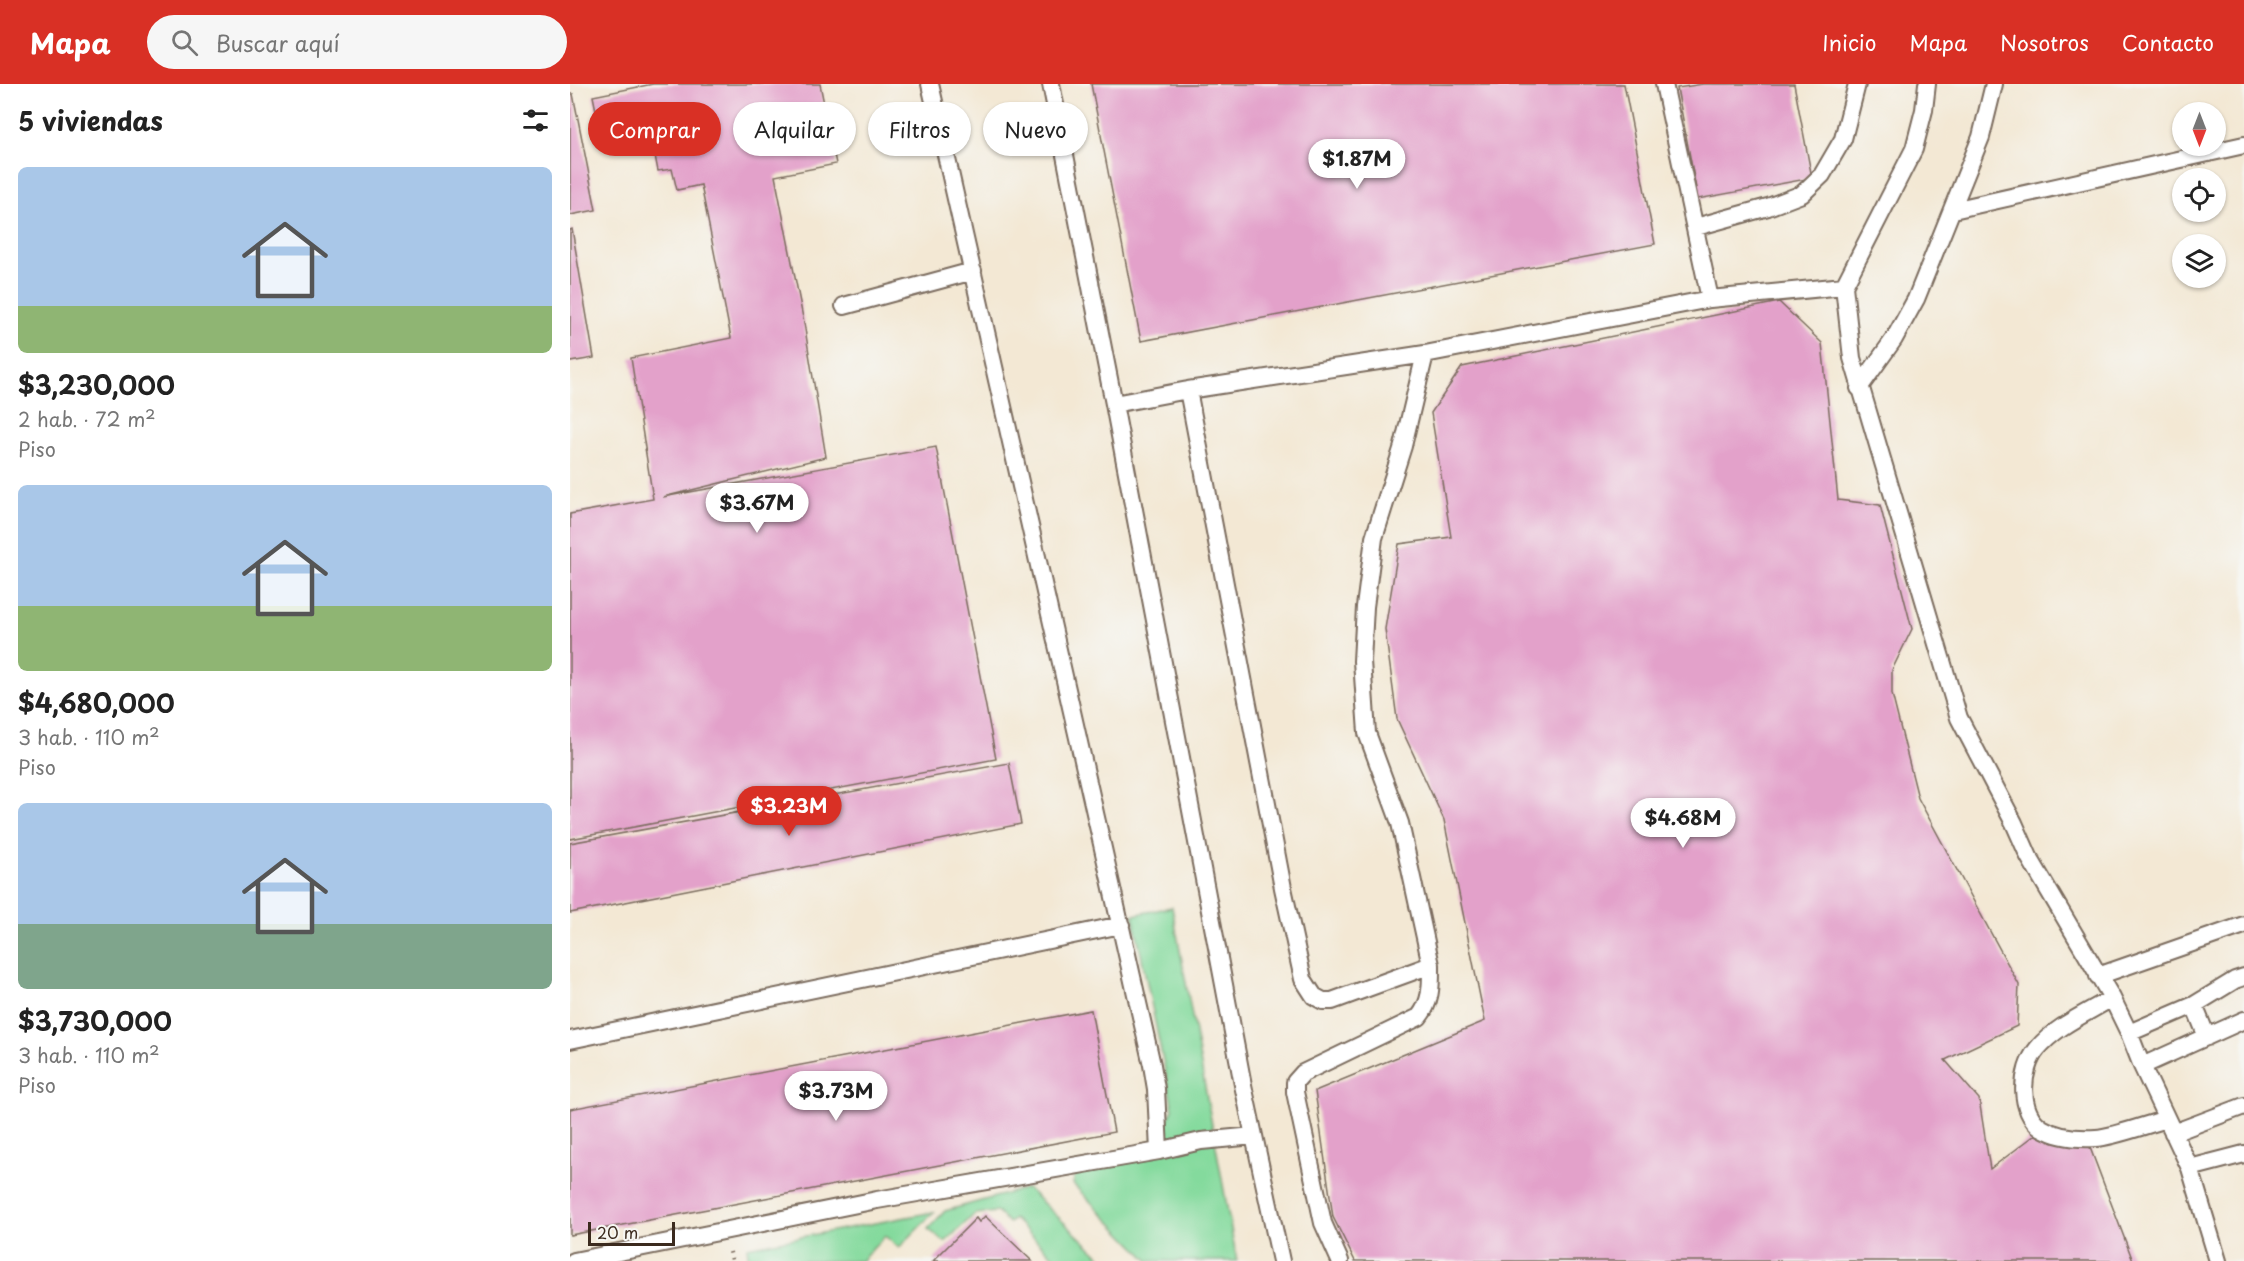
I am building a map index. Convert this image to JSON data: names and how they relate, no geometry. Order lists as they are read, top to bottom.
{
  "scale_bar": "20 m",
  "north": "bottom",
  "page": {
    "header": "Mapa",
    "search": "Buscar aquí",
    "nav": [
      "Inicio",
      "Mapa",
      "Nosotros",
      "Contacto"
    ],
    "heading": "5 viviendas",
    "chip": [
      "Comprar",
      "Alquilar",
      "Filtros",
      "Nuevo"
    ],
    "price": [
      "$1.87M",
      "$3.67M",
      "$3.23M",
      "$4.68M",
      "$3.73M"
    ],
    "list": [
      {
        "name": "$3,230,000",
        "note": "2 hab. · 72 m² · Piso"
      },
      {
        "name": "$4,680,000",
        "note": "3 hab. · 110 m² · Piso"
      },
      {
        "name": "$3,730,000",
        "note": "3 hab. · 110 m² · Piso"
      }
    ],
    "scale": "20 m"
  }
}
